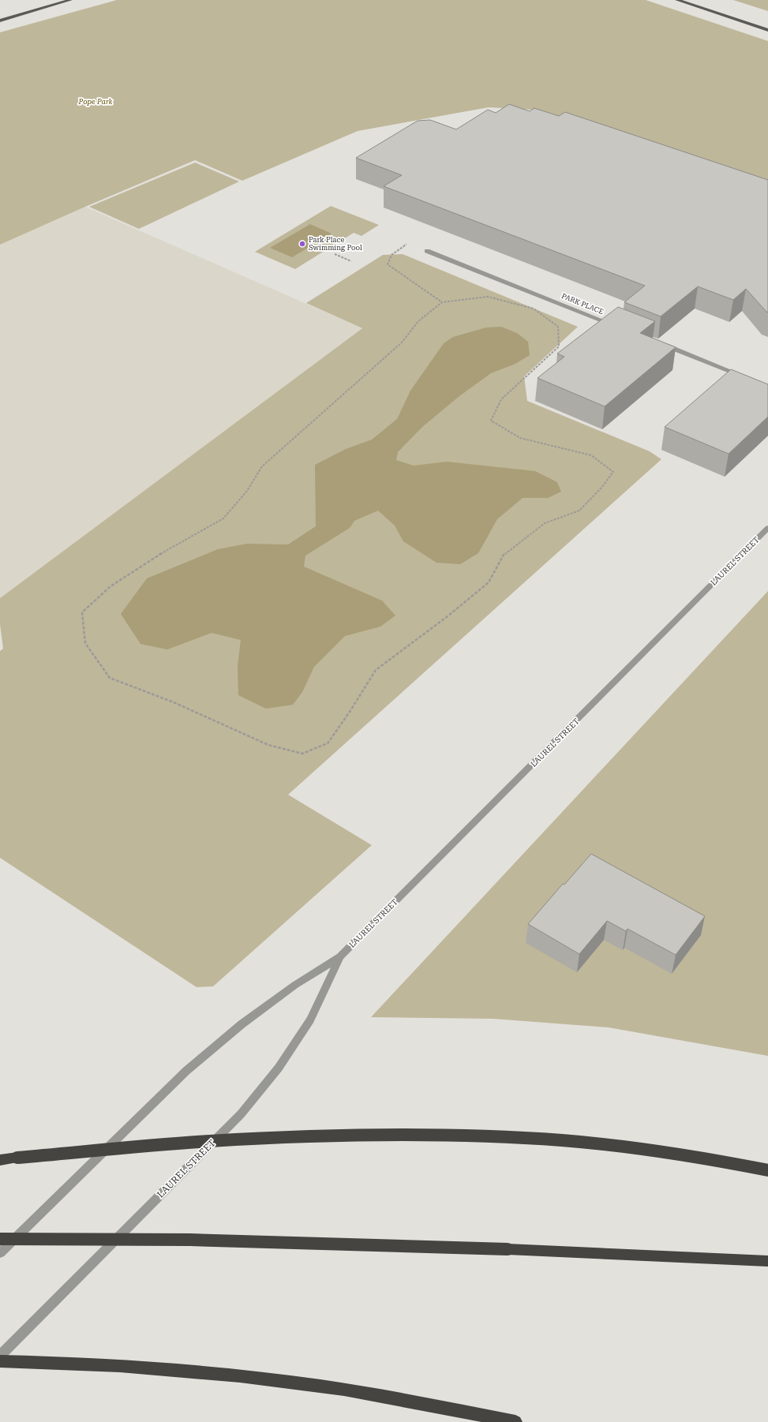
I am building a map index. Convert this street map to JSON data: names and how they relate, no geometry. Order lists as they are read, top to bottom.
{
  "streets": {
    "street": ["PARK PLACE", "LAUREL STREET"]
  },
  "parks": ["Pope Park"],
  "places": ["Park Place Swimming Pool"]
}
